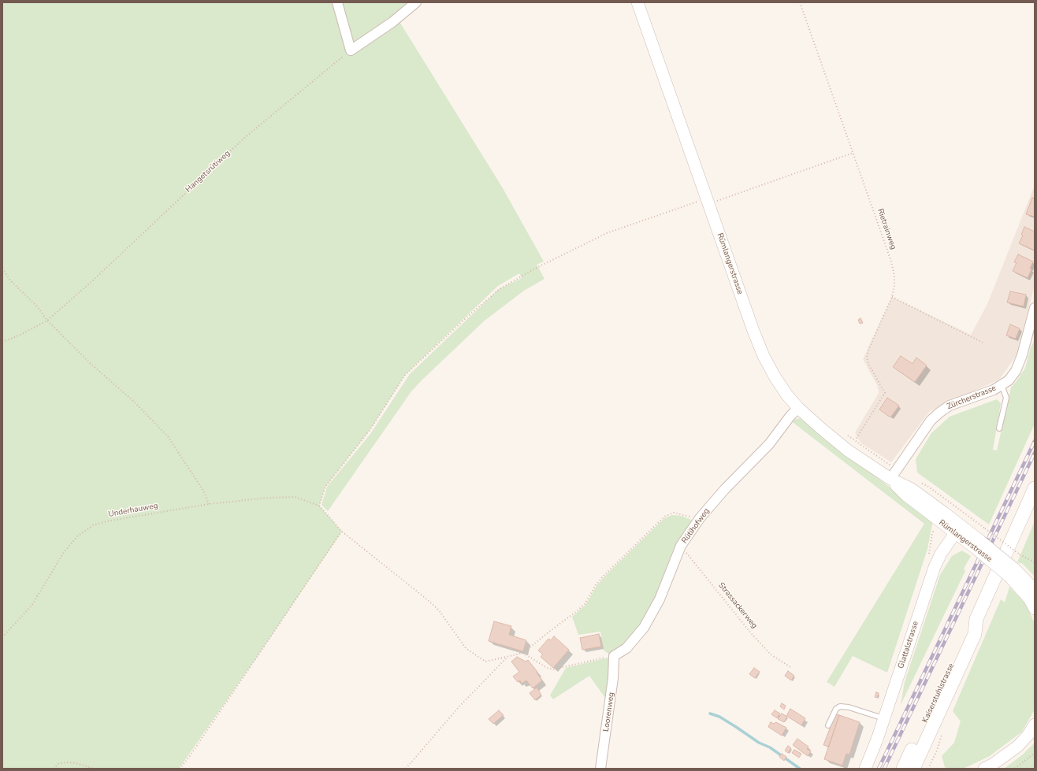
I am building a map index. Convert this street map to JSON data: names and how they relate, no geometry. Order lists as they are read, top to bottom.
{
  "streets": {
    "main road": ["Kaiserstuhlstrasse"],
    "street": [
      "Rümlangerstrasse",
      "Zürcherstrasse",
      "Rütihofweg",
      "Glattalstrasse",
      "Loorenweg"
    ],
    "path": [
      "Hangetsrütiweg",
      "Rietrainweg",
      "Underhauweg",
      "Strassackerweg"
    ]
  },
  "crossings": [
    ["Rümlangerstrasse", "Zürcherstrasse"],
    ["Rümlangerstrasse", "Rütihofweg"],
    ["Rümlangerstrasse", "Glattalstrasse"],
    ["Rütihofweg", "Strassackerweg"],
    ["Rütihofweg", "Loorenweg"]
  ]
}
